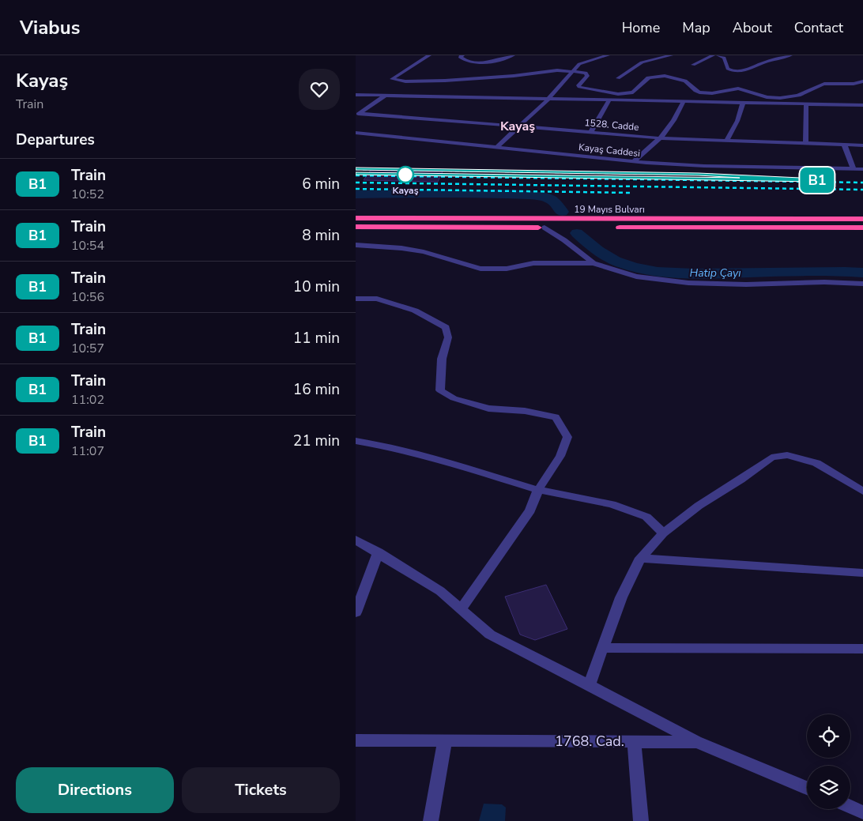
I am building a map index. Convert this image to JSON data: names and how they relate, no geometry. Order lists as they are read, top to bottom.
{
  "streets": {
    "highway": ["19 Mayıs Bulvarı"],
    "street": ["1528. Cadde", "Kayaş Caddesi", "1768. Cad."]
  },
  "districts": ["Kayaş"],
  "water": ["Hatip Çayı"],
  "places": ["Kayaş"],
  "page": {
    "header": "Viabus",
    "nav": [
      "Home",
      "Map",
      "About",
      "Contact"
    ],
    "heading": [
      ["Kayaş", "Train"],
      "Departures"
    ],
    "on_map": "B1",
    "list": [
      {
        "mark": "B1",
        "name": "Train",
        "note": "10:52",
        "value": "6 min"
      },
      {
        "mark": "B1",
        "name": "Train",
        "note": "10:54",
        "value": "8 min"
      },
      {
        "mark": "B1",
        "name": "Train",
        "note": "10:56",
        "value": "10 min"
      },
      {
        "mark": "B1",
        "name": "Train",
        "note": "10:57",
        "value": "11 min"
      },
      {
        "mark": "B1",
        "name": "Train",
        "note": "11:02",
        "value": "16 min"
      },
      {
        "mark": "B1",
        "name": "Train",
        "note": "11:07",
        "value": "21 min"
      }
    ],
    "buttons": ["Directions", "Tickets"]
  }
}
